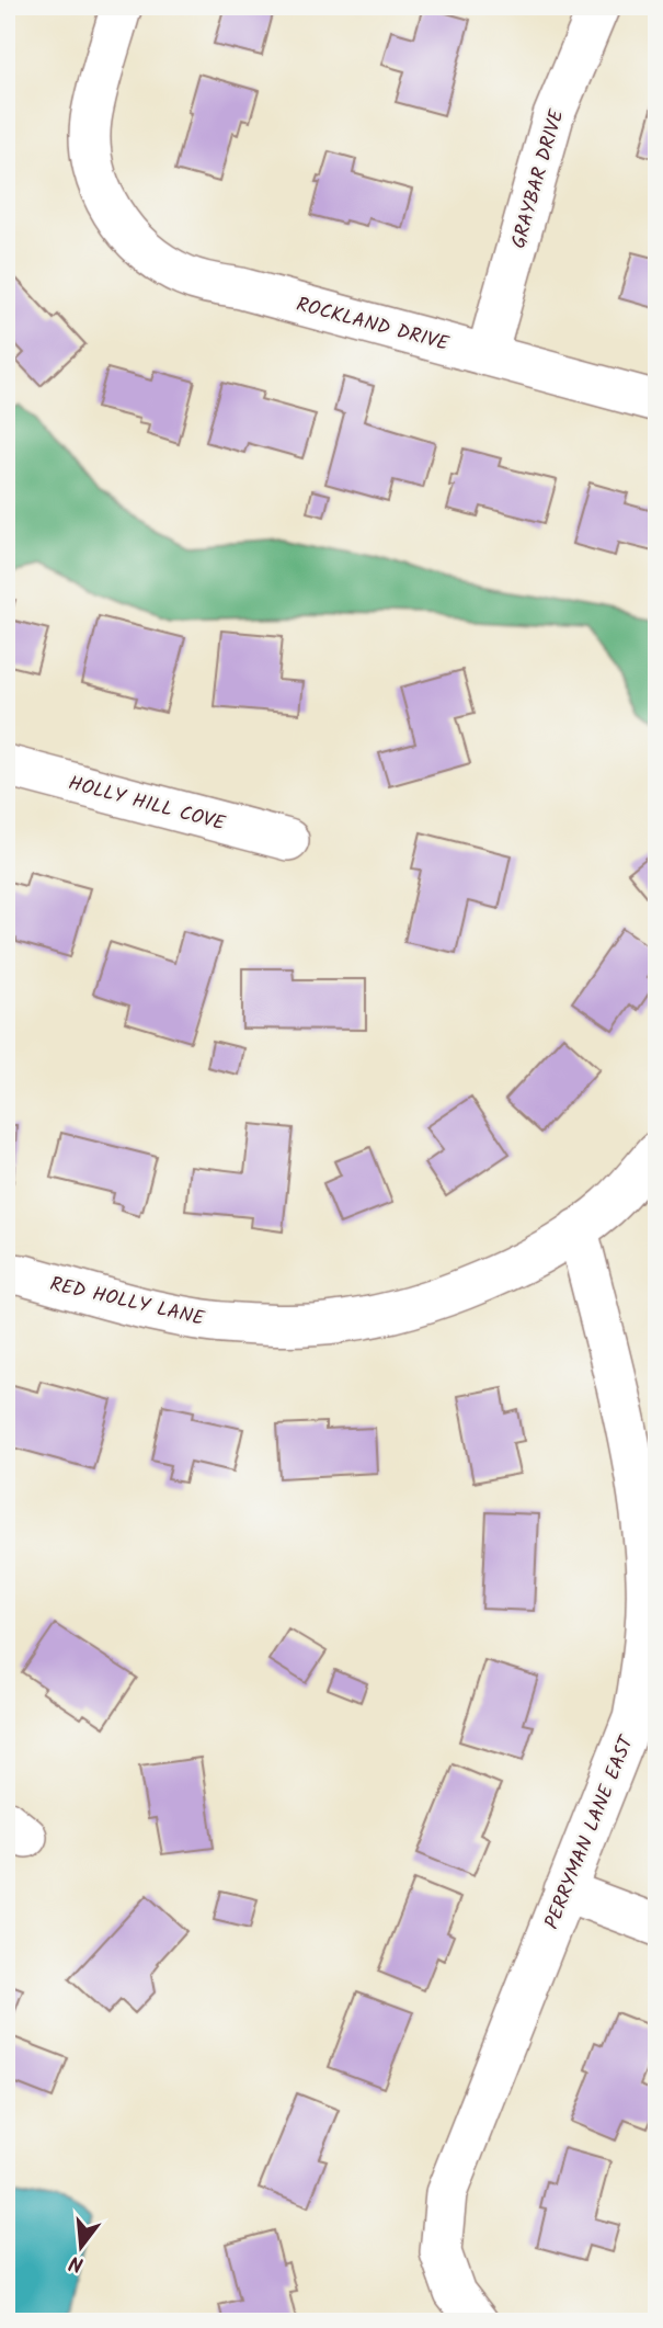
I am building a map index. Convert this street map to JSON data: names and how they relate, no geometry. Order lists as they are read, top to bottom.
{
  "streets": {
    "street": [
      "GRAYBAR DRIVE",
      "ROCKLAND DRIVE",
      "HOLLY HILL COVE",
      "RED HOLLY LANE",
      "PERRYMAN LANE EAST"
    ]
  },
  "crossings": [
    ["GRAYBAR DRIVE", "ROCKLAND DRIVE"],
    ["RED HOLLY LANE", "PERRYMAN LANE EAST"]
  ],
  "north": "bottom"
}
